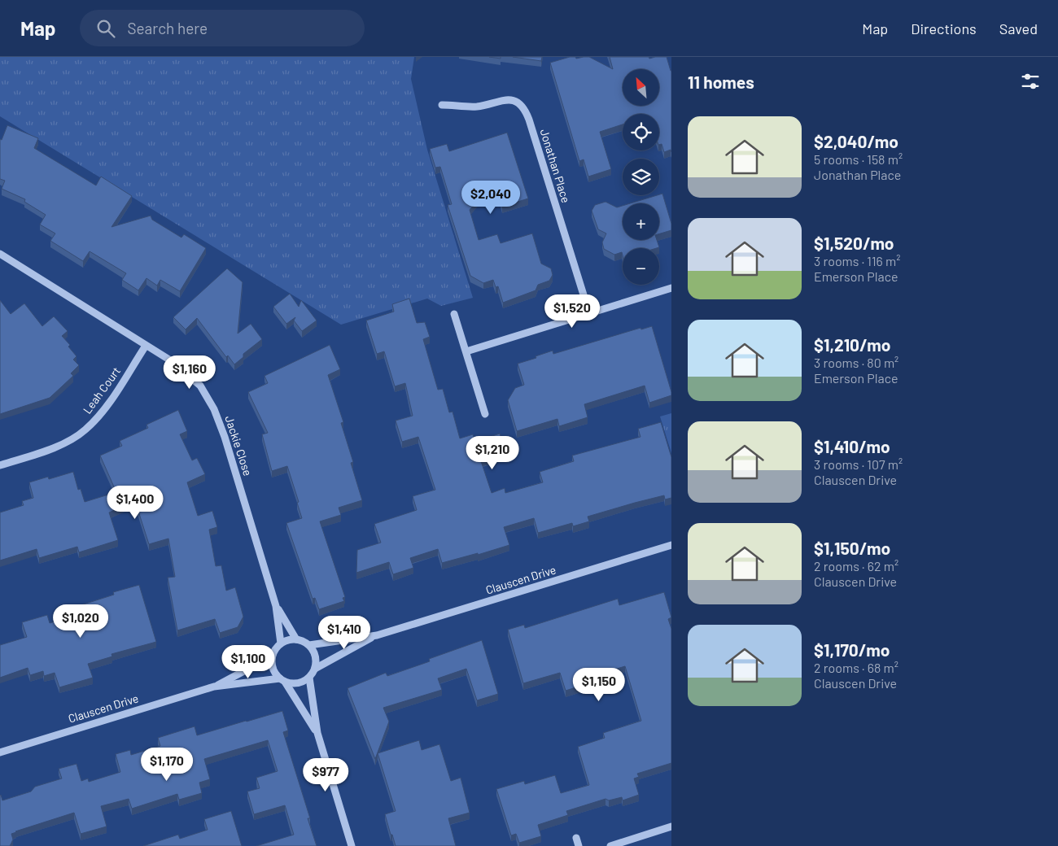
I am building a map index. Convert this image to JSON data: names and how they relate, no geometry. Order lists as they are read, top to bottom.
{
  "streets": {
    "street": [
      "Jonathan Place",
      "Leah Court",
      "Jackie Close",
      "Clauscen Drive"
    ]
  },
  "crossings": [
    ["Leah Court", "Jackie Close"]
  ],
  "north": "top left",
  "page": {
    "header": "Map",
    "search": "Search here",
    "nav": ["Map", "Directions", "Saved"],
    "heading": "11 homes",
    "map_buttons": ["+", "−"],
    "list": [
      {
        "name": "$2,040/mo",
        "note": "5 rooms · 158 m² · Jonathan Place"
      },
      {
        "name": "$1,520/mo",
        "note": "3 rooms · 116 m² · Emerson Place"
      },
      {
        "name": "$1,210/mo",
        "note": "3 rooms · 80 m² · Emerson Place"
      },
      {
        "name": "$1,410/mo",
        "note": "3 rooms · 107 m² · Clauscen Drive"
      },
      {
        "name": "$1,150/mo",
        "note": "2 rooms · 62 m² · Clauscen Drive"
      },
      {
        "name": "$1,170/mo",
        "note": "2 rooms · 68 m² · Clauscen Drive"
      }
    ],
    "price": [
      "$2,040",
      "$1,520",
      "$1,160",
      "$1,210",
      "$1,400",
      "$1,020",
      "$1,410",
      "$1,100",
      "$1,150",
      "$1,170",
      "$977"
    ]
  }
}
